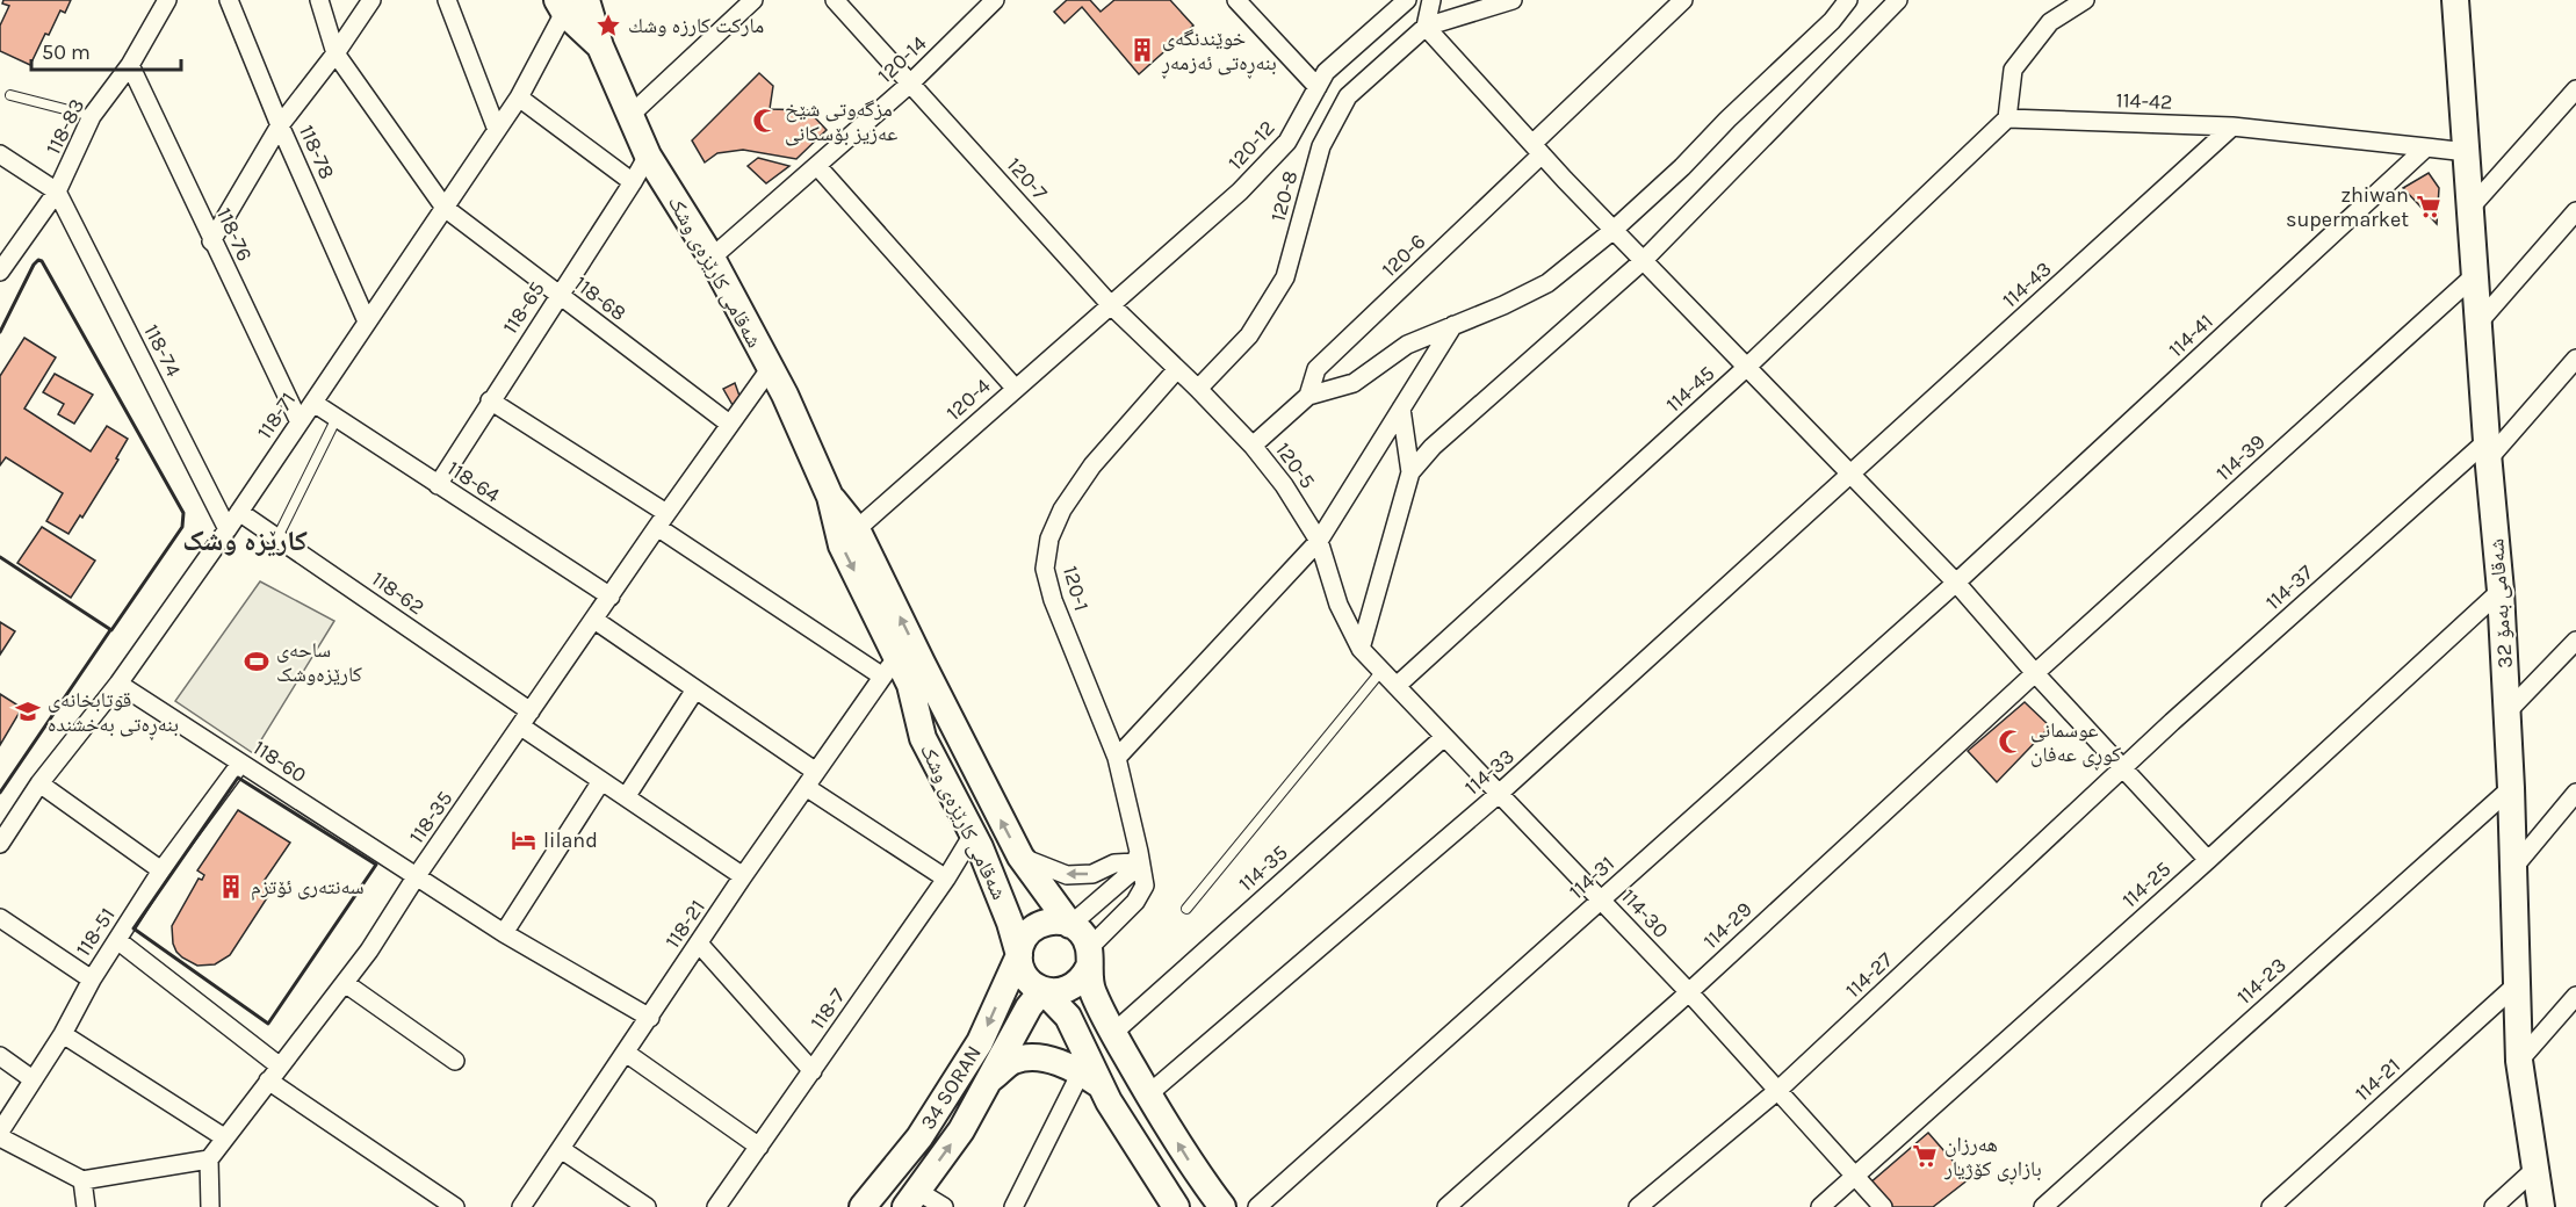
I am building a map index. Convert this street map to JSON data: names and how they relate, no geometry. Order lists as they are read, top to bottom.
{
  "streets": {
    "main road": ["شەقامی کارێزەی وشک", "شەقامی بەمۆ 32", "34 SORAN"],
    "street": [
      "120-14",
      "114-42",
      "118-83",
      "120-12",
      "118-78",
      "120-7",
      "120-8",
      "118-76",
      "120-6",
      "114-43",
      "118-68",
      "118-65",
      "114-41",
      "118-74",
      "114-45",
      "120-4",
      "118-71",
      "114-39",
      "120-5",
      "118-64",
      "114-37",
      "120-1",
      "118-62",
      "118-60",
      "114-33",
      "118-35",
      "114-35",
      "114-31",
      "114-25",
      "114-30",
      "118-21",
      "114-29",
      "118-51",
      "114-27",
      "114-23",
      "118-7",
      "114-21"
    ]
  },
  "crossings": [
    ["120-14", "120-7"],
    ["120-14", "شەقامی کارێزەی وشک"],
    ["114-42", "114-43"],
    ["114-42", "114-41"],
    ["114-42", "114-45"],
    ["118-83", "118-76"],
    ["118-83", "118-74"],
    ["120-12", "120-7"],
    ["120-12", "120-4"],
    ["120-12", "120-5"],
    ["118-78", "118-71"],
    ["120-7", "120-4"],
    ["120-7", "120-5"],
    ["120-8", "120-5"],
    ["118-76", "118-71"],
    ["شەقامی کارێزەی وشک", "118-65"],
    ["شەقامی کارێزەی وشک", "120-4"],
    ["شەقامی کارێزەی وشک", "118-71"],
    ["شەقامی کارێزەی وشک", "120-1"],
    ["شەقامی کارێزەی وشک", "118-35"],
    ["شەقامی کارێزەی وشک", "118-7"],
    ["شەقامی کارێزەی وشک", "34 SORAN"],
    ["114-43", "114-33"],
    ["118-68", "118-65"],
    ["118-68", "118-71"],
    ["118-68", "118-35"],
    ["118-65", "118-64"],
    ["114-41", "114-31"],
    ["118-74", "118-71"],
    ["114-45", "120-5"],
    ["114-45", "114-30"],
    ["120-4", "120-5"],
    ["118-71", "118-64"],
    ["118-71", "118-62"],
    ["118-71", "118-60"],
    ["114-39", "شەقامی بەمۆ 32"],
    ["114-39", "114-29"],
    ["120-5", "120-1"],
    ["120-5", "114-30"],
    ["118-64", "118-35"],
    ["114-37", "شەقامی بەمۆ 32"],
    ["114-37", "114-27"],
    ["120-1", "34 SORAN"],
    ["118-62", "118-35"],
    ["118-62", "118-21"],
    ["شەقامی بەمۆ 32", "114-25"],
    ["شەقامی بەمۆ 32", "114-23"],
    ["شەقامی بەمۆ 32", "114-21"],
    ["118-60", "118-35"],
    ["118-60", "118-21"],
    ["118-60", "118-51"],
    ["114-33", "114-30"],
    ["118-35", "118-21"],
    ["114-35", "114-30"],
    ["114-31", "114-30"],
    ["114-25", "114-30"],
    ["114-30", "114-29"],
    ["114-30", "114-27"]
  ],
  "districts": ["کارێزە وشک"],
  "places": {
    "place": ["ماركت كارزه وشك"],
    "building": ["خوێندنگەی بنەڕەتی ئەزمەڕ", "سەنتەری ئۆتزم"],
    "mosque": ["مزگەوتی شێخ عەزیز بۆسکانی", "عوسمانی کوڕی عەفان"],
    "supermarket": ["zhiwan supermarket", "ھەرزان بازاڕی کۆژیار"],
    "sports": ["ساحه‌ی کارێزه‌وشک"],
    "school or university": ["قوتابخانەی بنەڕەتی بەخشندە"],
    "hotel": ["liland"]
  },
  "scale_bar": "50 m"
}
